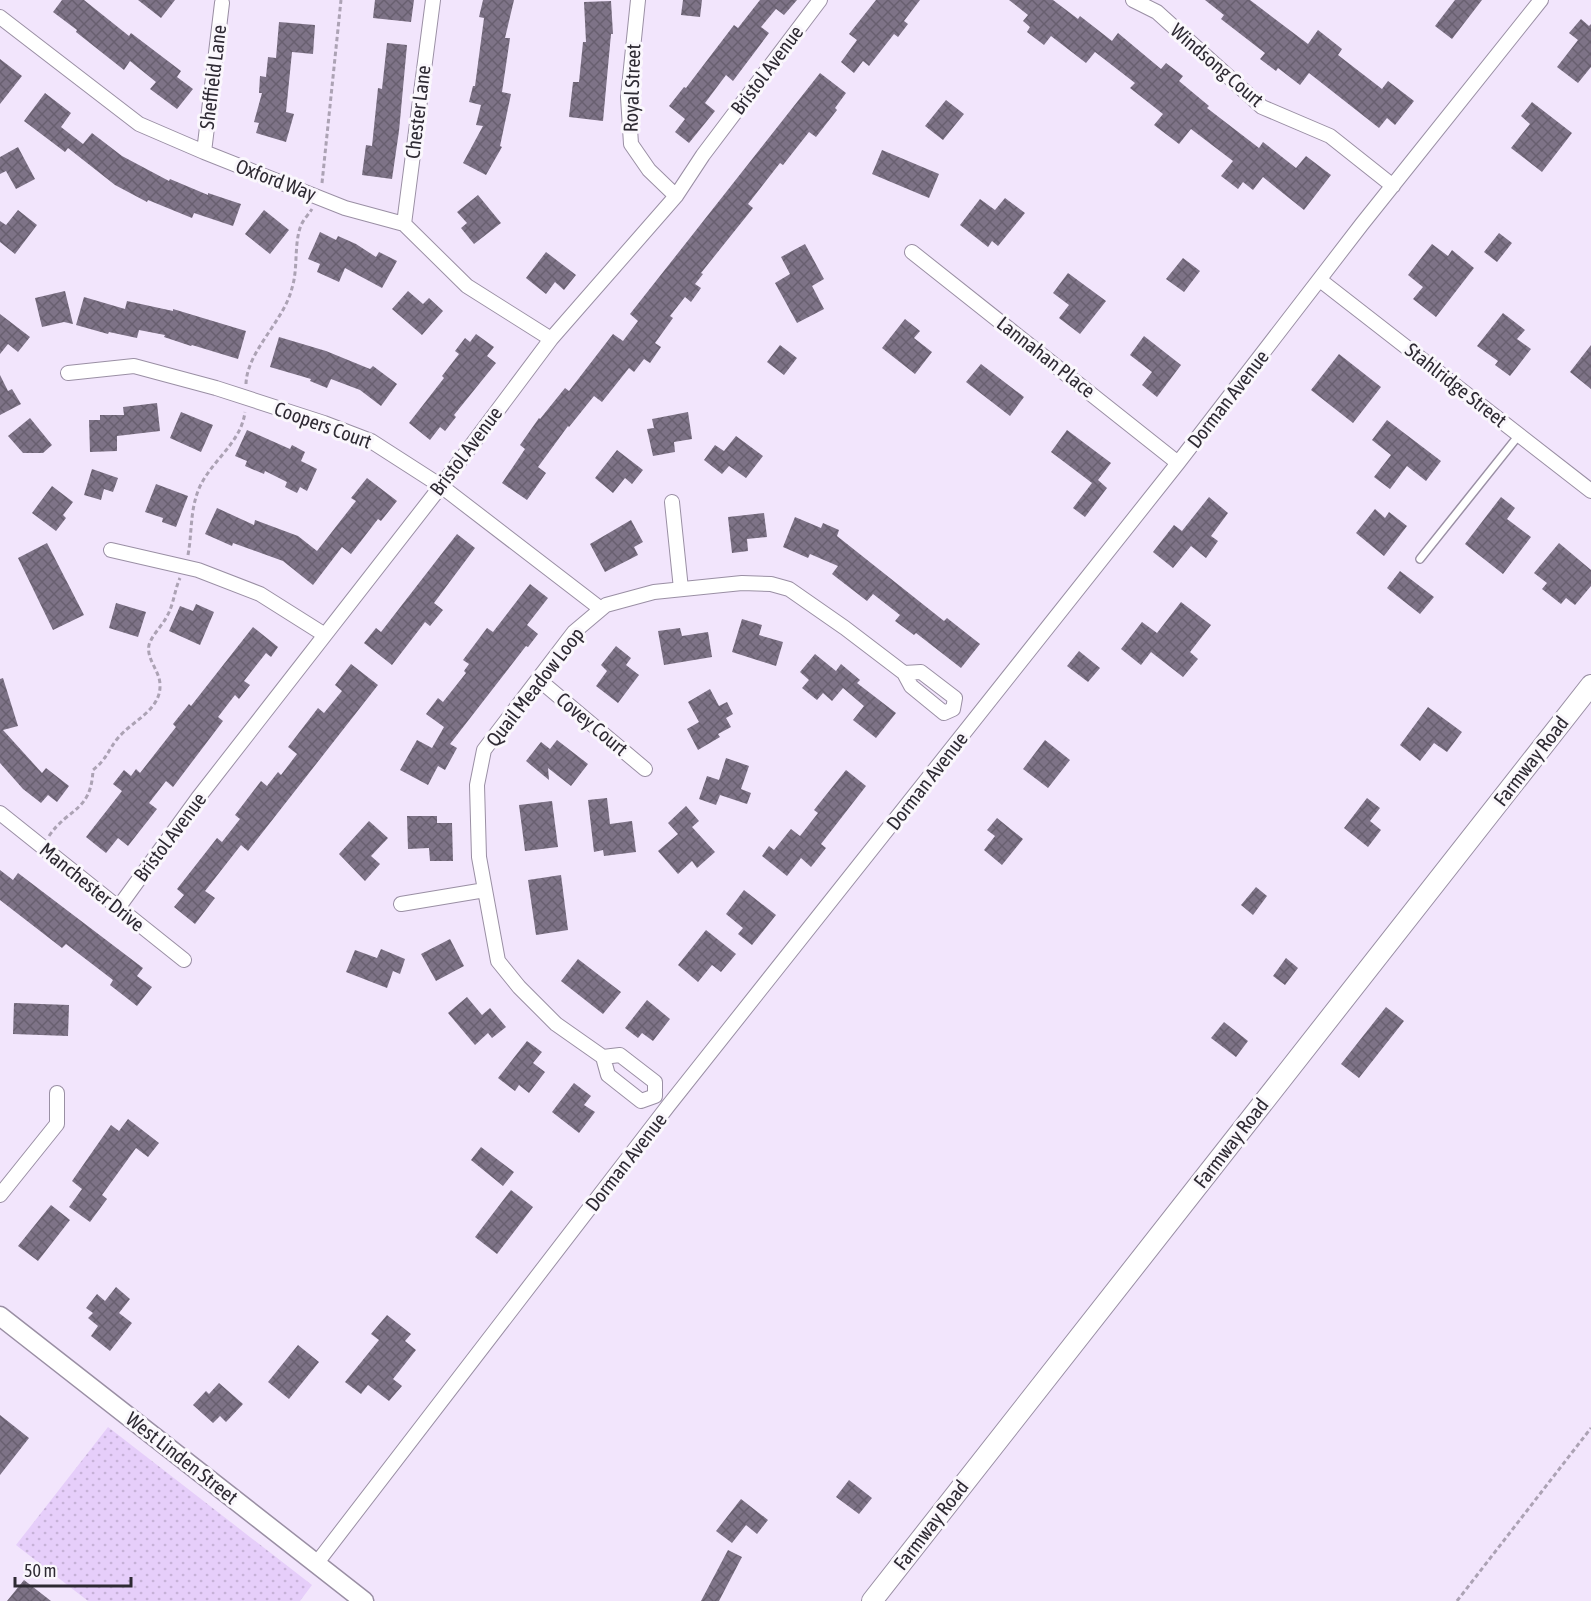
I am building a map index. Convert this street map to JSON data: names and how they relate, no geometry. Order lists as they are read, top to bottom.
{
  "streets": {
    "main road": ["Farmway Road"],
    "street": [
      "Windsong Court",
      "Bristol Avenue",
      "Sheffield Lane",
      "Royal Street",
      "Chester Lane",
      "Oxford Way",
      "Lannahan Place",
      "Stahlridge Street",
      "Dorman Avenue",
      "Coopers Court",
      "Quail Meadow Loop",
      "Covey Court",
      "Manchester Drive",
      "West Linden Street"
    ]
  },
  "crossings": [
    ["Windsong Court", "Dorman Avenue"],
    ["Bristol Avenue", "Royal Street"],
    ["Bristol Avenue", "Oxford Way"],
    ["Bristol Avenue", "Coopers Court"],
    ["Bristol Avenue", "Manchester Drive"],
    ["Sheffield Lane", "Oxford Way"],
    ["Chester Lane", "Oxford Way"],
    ["Lannahan Place", "Dorman Avenue"],
    ["Stahlridge Street", "Dorman Avenue"],
    ["Dorman Avenue", "Quail Meadow Loop"],
    ["Dorman Avenue", "West Linden Street"],
    ["Coopers Court", "Quail Meadow Loop"],
    ["Quail Meadow Loop", "Covey Court"]
  ],
  "scale_bar": "50 m"
}
